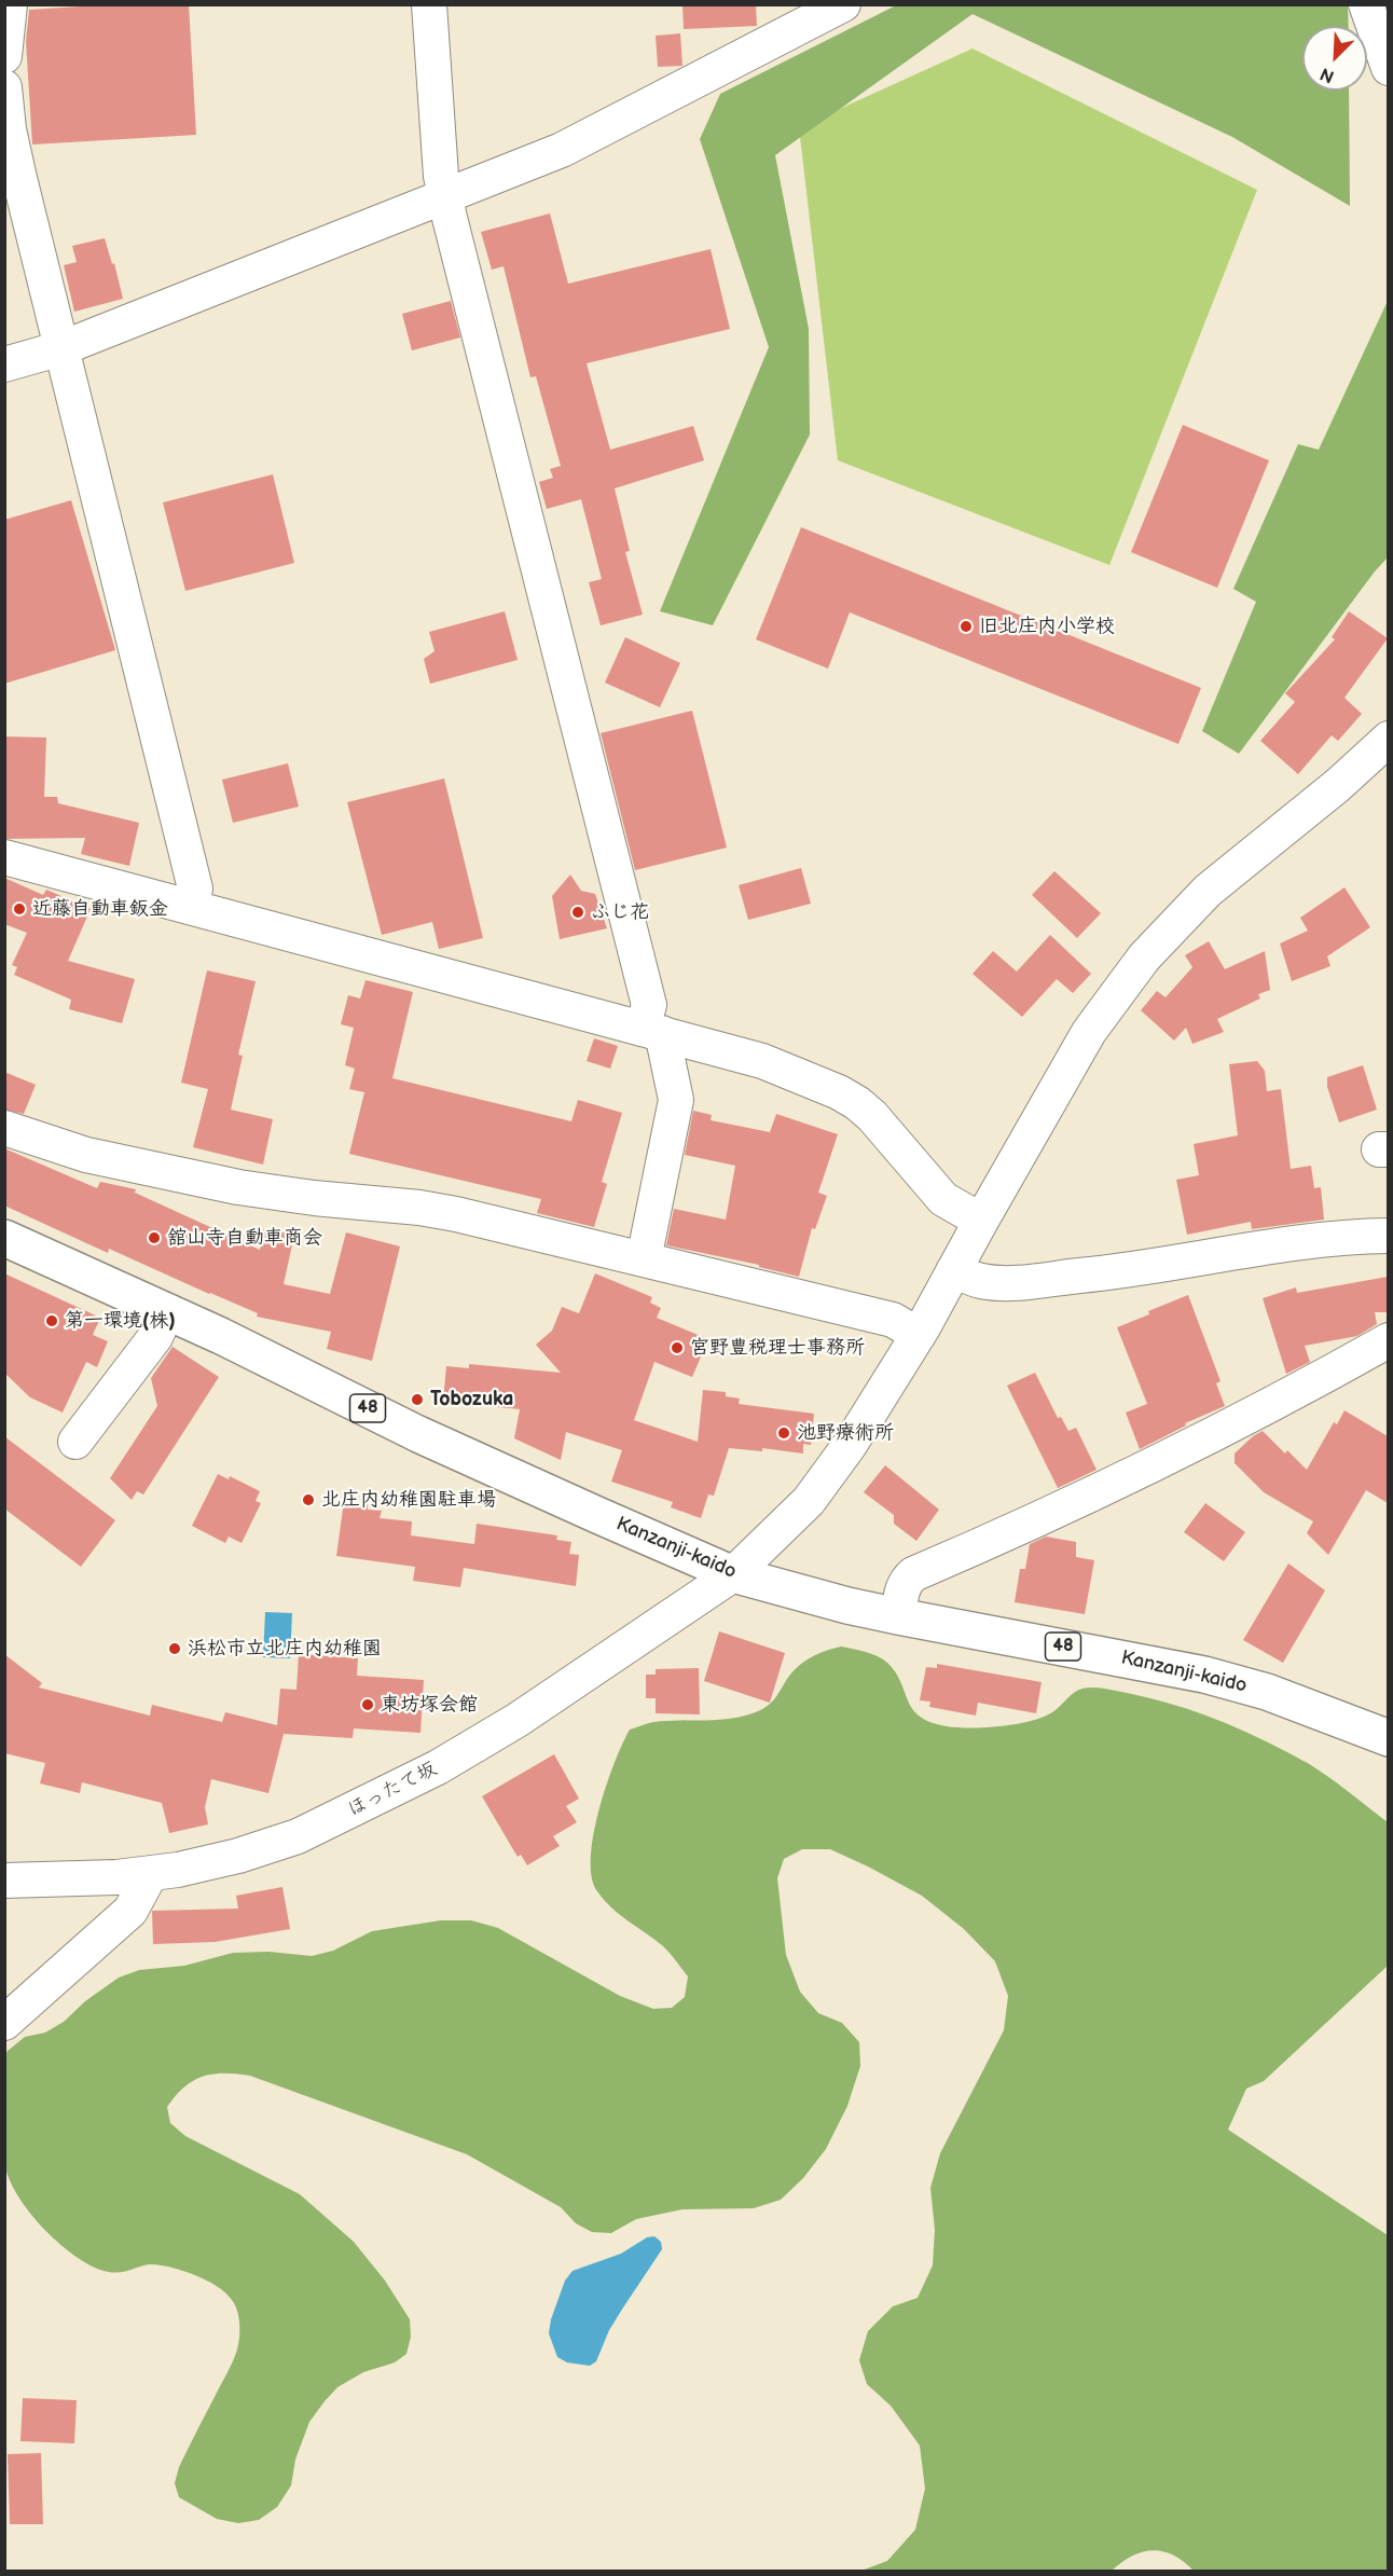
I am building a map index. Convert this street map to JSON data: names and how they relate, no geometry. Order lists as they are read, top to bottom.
{
  "streets": {
    "main road": ["48", "Kanzanji-kaido"],
    "street": ["ほったて坂"]
  },
  "crossings": [
    ["Kanzanji-kaido", "ほったて坂"]
  ],
  "places": [
    "旧北庄内小学校",
    "近藤自動車鈑金",
    "ふじ花",
    "舘山寺自動車商会",
    "第一環境(株)",
    "宮野豊税理士事務所",
    "Tobozuka",
    "池野療術所",
    "北庄内幼稚園駐車場",
    "浜松市立北庄内幼稚園",
    "東坊塚会館"
  ],
  "north": "bottom left"
}
